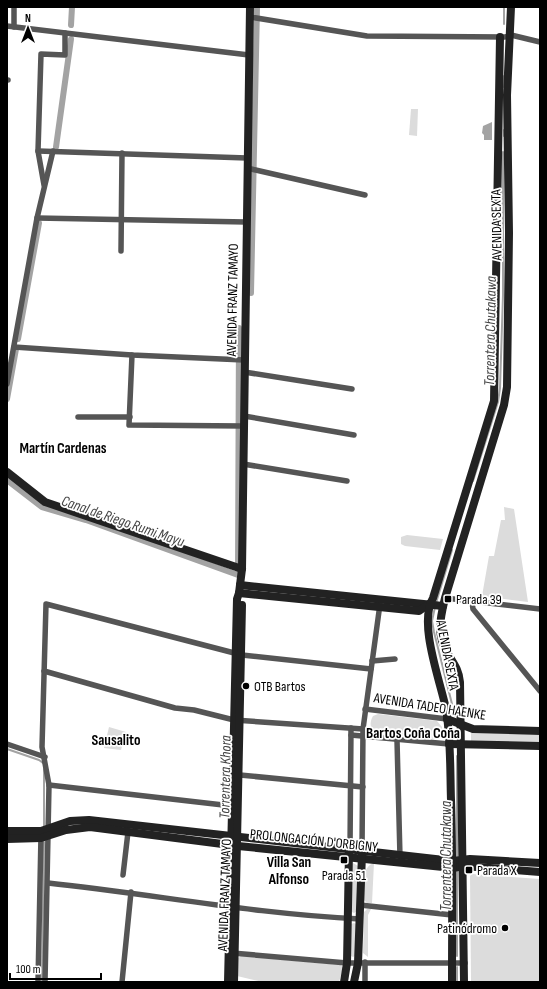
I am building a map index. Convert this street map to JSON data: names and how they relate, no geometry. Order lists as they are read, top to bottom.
{
  "streets": {
    "main road": [
      "AVENIDA SEXTA",
      "AVENIDA FRANZ TAMAYO",
      "AVENIDA TADEO HAENKE",
      "PROLONGACIÓN D'ORBIGNY"
    ]
  },
  "crossings": [
    ["AVENIDA SEXTA", "AVENIDA TADEO HAENKE"],
    ["AVENIDA SEXTA", "PROLONGACIÓN D'ORBIGNY"],
    ["AVENIDA FRANZ TAMAYO", "PROLONGACIÓN D'ORBIGNY"]
  ],
  "districts": [
    "Martín Cardenas",
    "Bartos Coña Coña",
    "Sausalito",
    "Villa San Alfonso"
  ],
  "water": ["Torrentera Chutakawa", "Canal de Riego Rumi Mayu", "Torrentera Khora"],
  "places": {
    "transit": ["Parada 39", "Parada 51", "Parada X"],
    "other": ["OTB Bartos", "Patinódromo"]
  },
  "scale_bar": "100 m",
  "north": "top"
}
